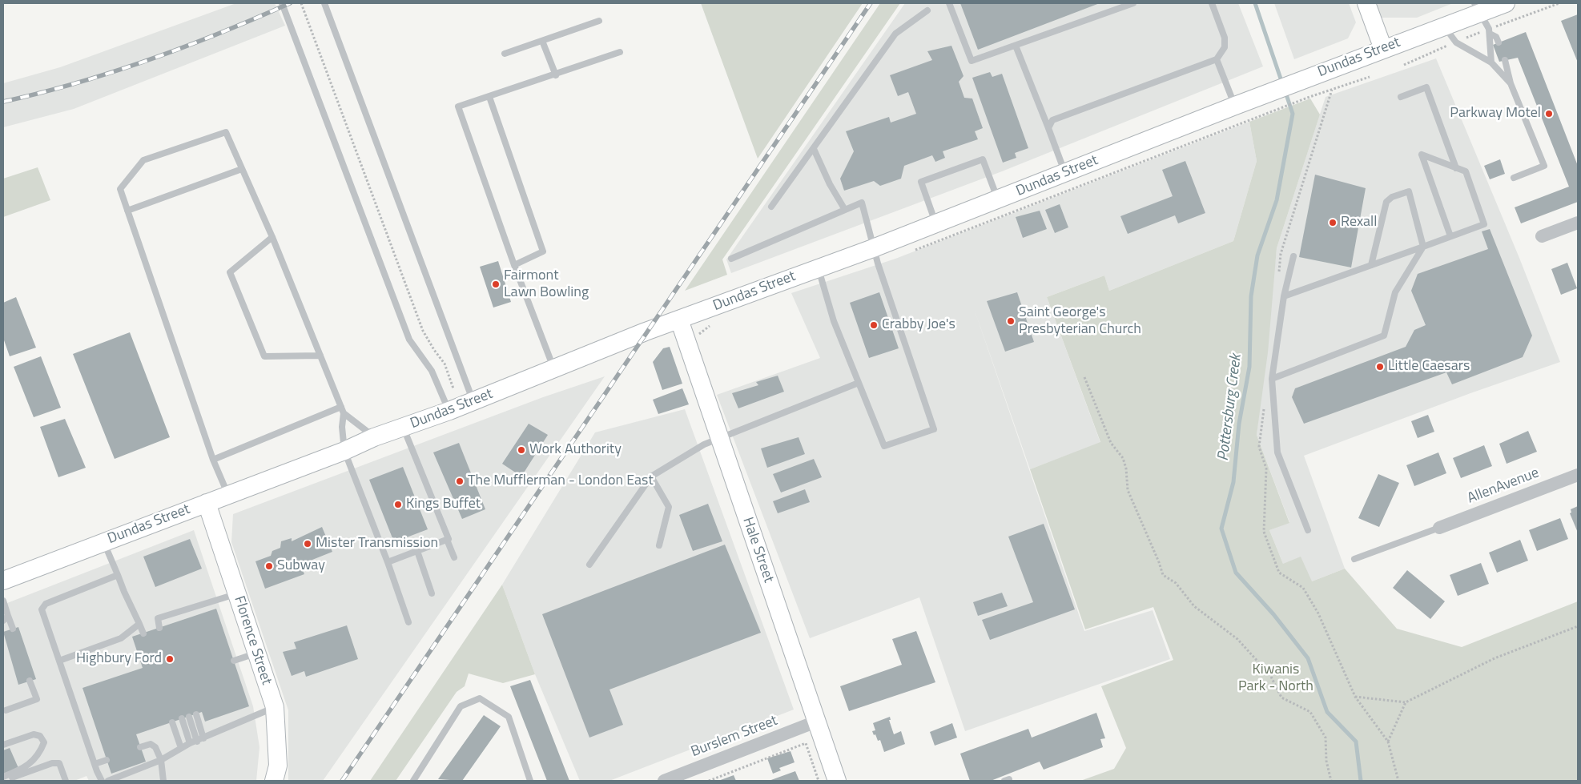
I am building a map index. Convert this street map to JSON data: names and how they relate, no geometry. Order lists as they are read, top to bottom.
{
  "streets": {
    "main road": ["Dundas Street", "Hale Street", "Florence Street"],
    "street": ["AllenAvenue", "Burslem Street"]
  },
  "crossings": [
    ["Dundas Street", "Hale Street"],
    ["Dundas Street", "Florence Street"],
    ["Hale Street", "Burslem Street"]
  ],
  "water": ["Pottersburg Creek"],
  "parks": ["Kiwanis Park - North"],
  "places": [
    "Parkway Motel",
    "Rexall",
    "Fairmont Lawn Bowling",
    "Saint George's Presbyterian Church",
    "Crabby Joe's",
    "Little Caesars",
    "Work Authority",
    "The Mufflerman - London East",
    "Kings Buffet",
    "Mister Transmission",
    "Subway",
    "Highbury Ford"
  ]
}
